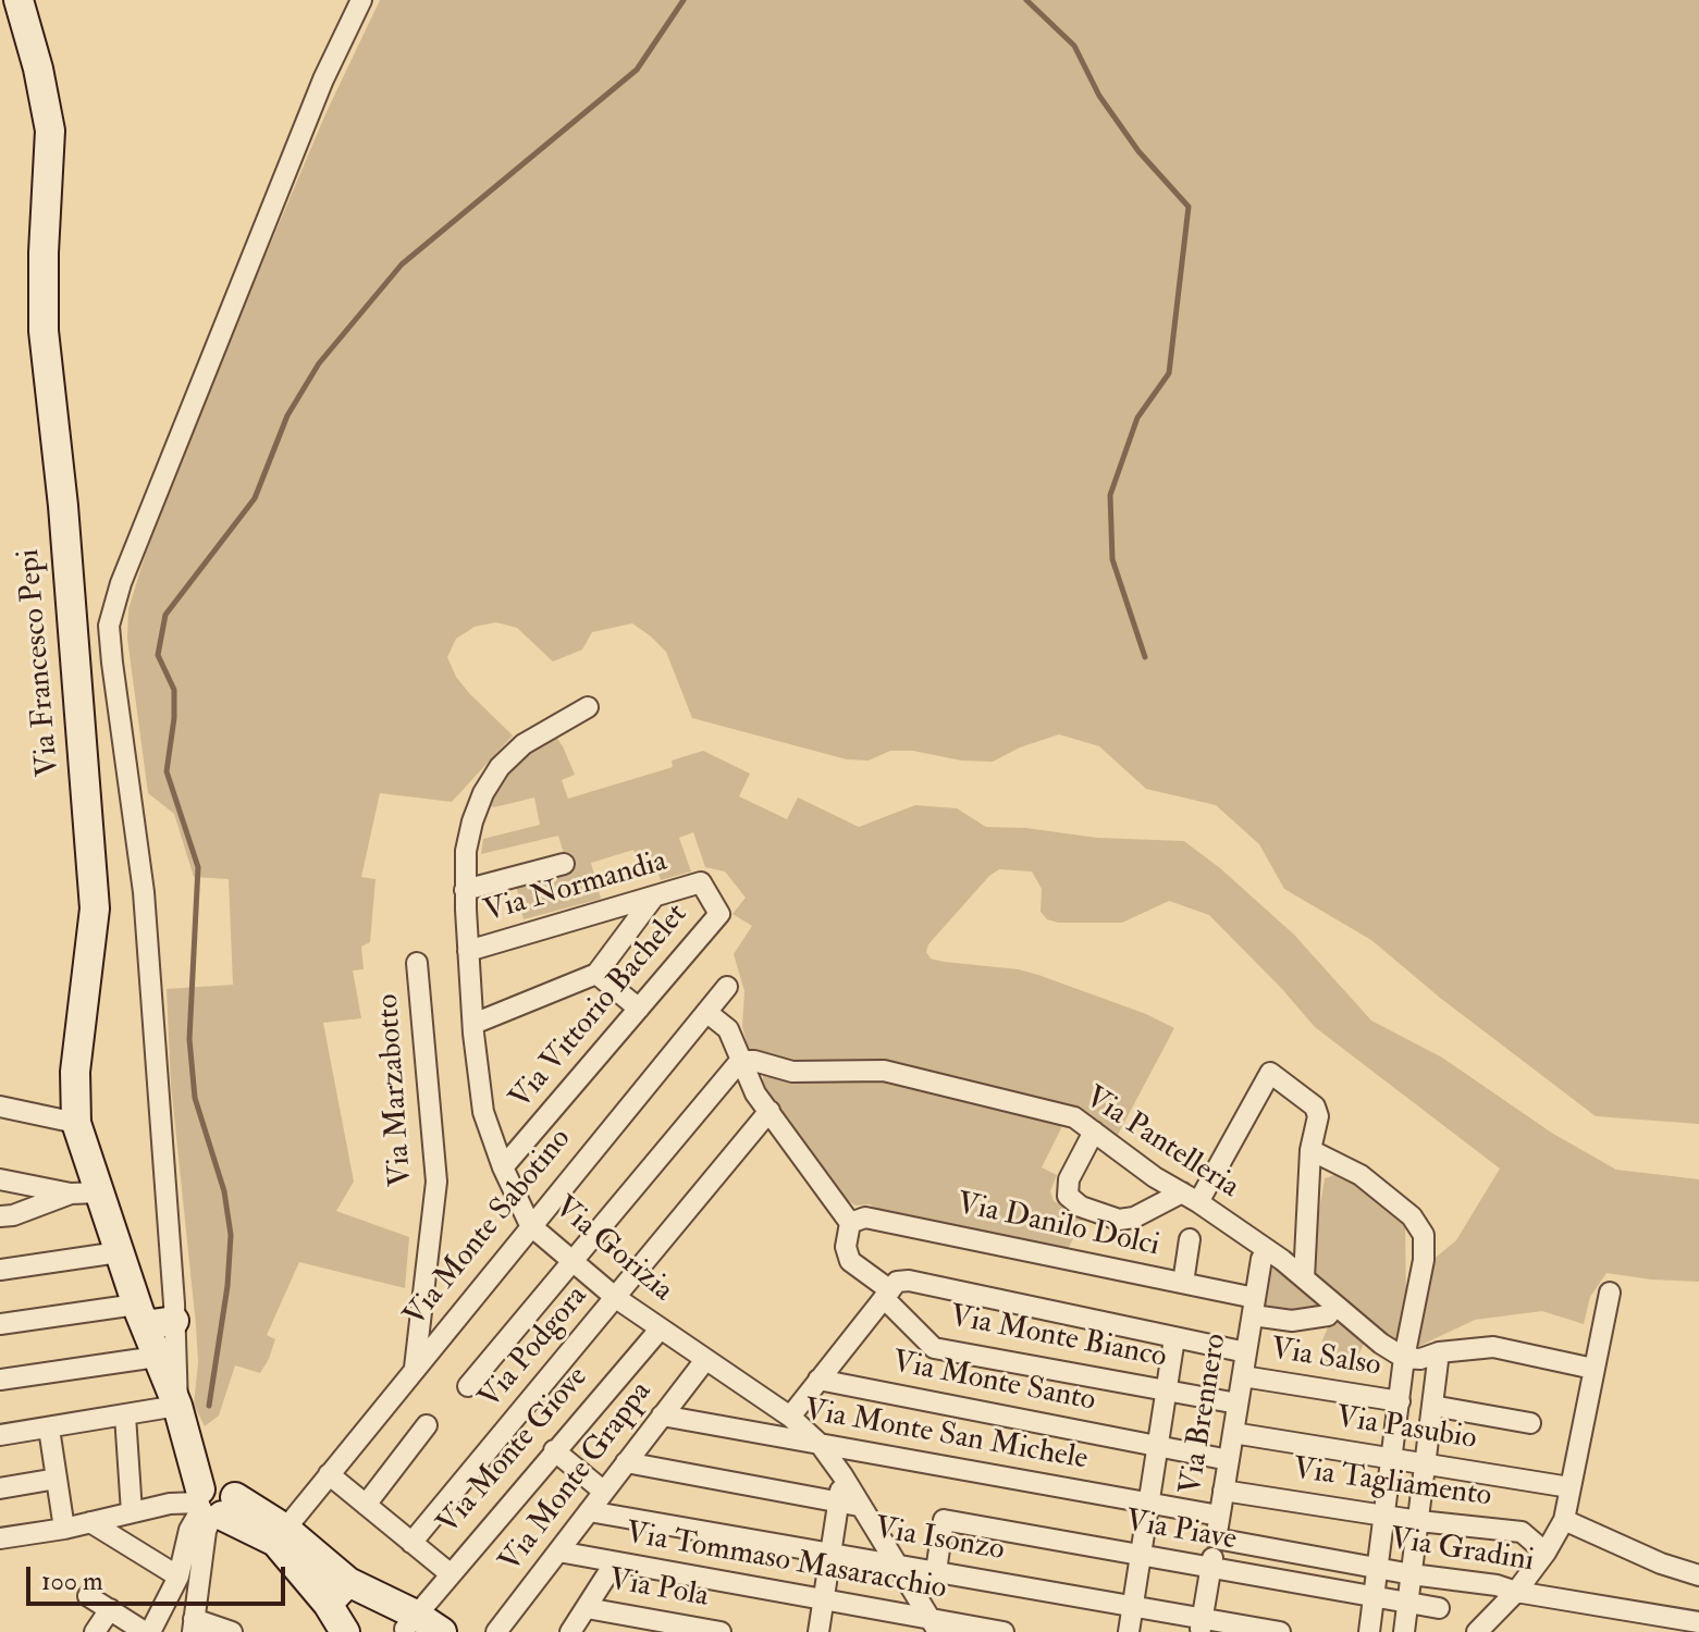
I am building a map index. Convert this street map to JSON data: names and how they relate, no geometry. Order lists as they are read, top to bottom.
{
  "streets": {
    "main road": ["Via Francesco Pepi"],
    "street": [
      "Via Normandia",
      "Via Vittorio Bachelet",
      "Via Marzabotto",
      "Via Pantelleria",
      "Via Danilo Dolci",
      "Via Monte Sabotino",
      "Via Gorizia",
      "Via Monte Bianco",
      "Via Podgora",
      "Via Salso",
      "Via Monte Santo",
      "Via Brennero",
      "Via Pasubio",
      "Via Monte San Michele",
      "Via Monte Giove",
      "Via Monte Grappa",
      "Via Tagliamento",
      "Via Piave",
      "Via Isonzo",
      "Via Gradini",
      "Via Tommaso Masaracchio",
      "Via Pola"
    ]
  },
  "crossings": [
    ["Via Normandia", "Via Vittorio Bachelet"],
    ["Via Normandia", "Via Gorizia"],
    ["Via Vittorio Bachelet", "Via Gorizia"],
    ["Via Marzabotto", "Via Monte Sabotino"],
    ["Via Pantelleria", "Via Danilo Dolci"],
    ["Via Danilo Dolci", "Via Monte Bianco"],
    ["Via Danilo Dolci", "Via Brennero"],
    ["Via Monte Sabotino", "Via Gorizia"],
    ["Via Gorizia", "Via Podgora"],
    ["Via Gorizia", "Via Monte San Michele"],
    ["Via Gorizia", "Via Monte Giove"],
    ["Via Gorizia", "Via Monte Grappa"],
    ["Via Gorizia", "Via Isonzo"],
    ["Via Gorizia", "Via Tommaso Masaracchio"],
    ["Via Monte Bianco", "Via Brennero"],
    ["Via Salso", "Via Brennero"],
    ["Via Monte Santo", "Via Brennero"],
    ["Via Brennero", "Via Pasubio"],
    ["Via Brennero", "Via Monte San Michele"],
    ["Via Brennero", "Via Tagliamento"],
    ["Via Brennero", "Via Piave"],
    ["Via Brennero", "Via Isonzo"],
    ["Via Brennero", "Via Gradini"],
    ["Via Monte San Michele", "Via Monte Grappa"],
    ["Via Monte Grappa", "Via Isonzo"],
    ["Via Monte Grappa", "Via Tommaso Masaracchio"],
    ["Via Piave", "Via Isonzo"]
  ],
  "scale_bar": "100 m"
}
